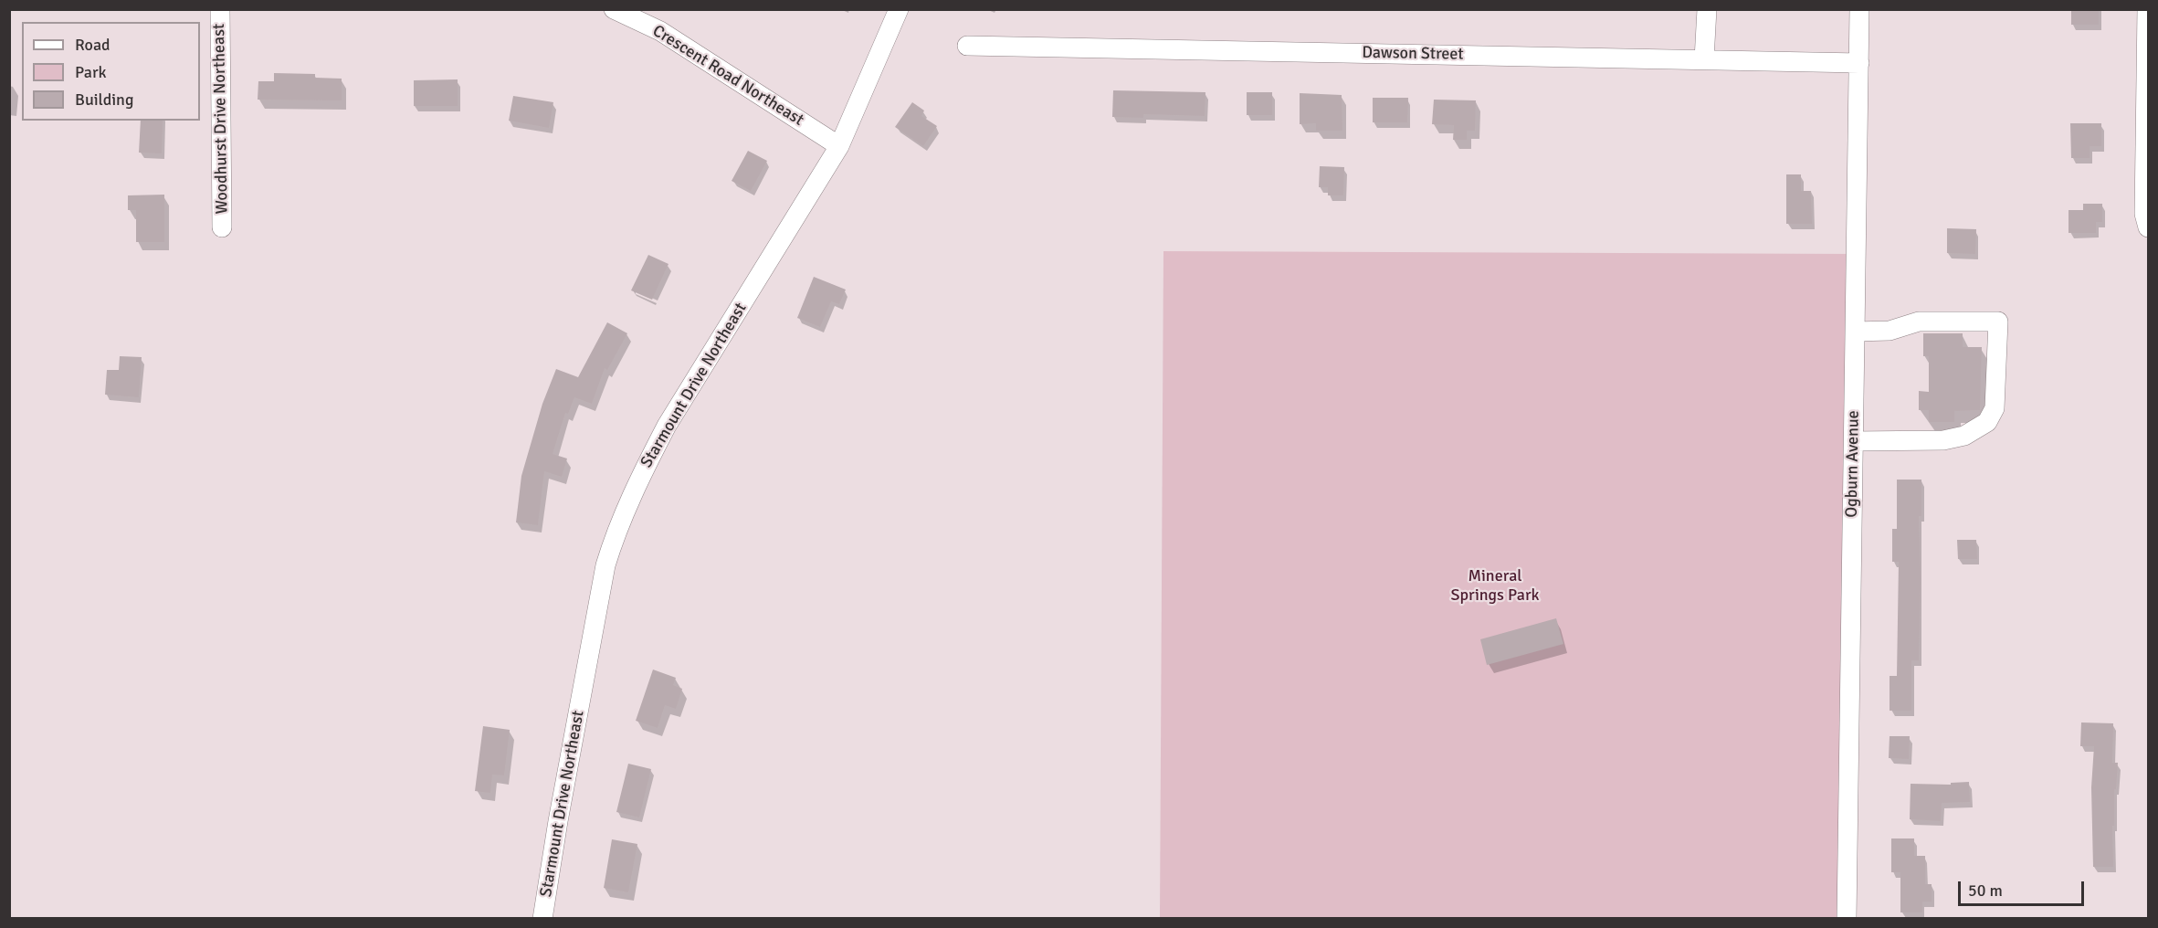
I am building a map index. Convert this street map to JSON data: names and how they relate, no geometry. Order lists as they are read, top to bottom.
{
  "streets": {
    "street": [
      "Dawson Street",
      "Crescent Road Northeast",
      "Woodhurst Drive Northeast",
      "Starmount Drive Northeast",
      "Ogburn Avenue"
    ]
  },
  "crossings": [
    ["Dawson Street", "Ogburn Avenue"],
    ["Crescent Road Northeast", "Starmount Drive Northeast"]
  ],
  "parks": ["Mineral Springs Park"],
  "legend": ["Road", "Park", "Building"],
  "scale_bar": "50 m"
}
